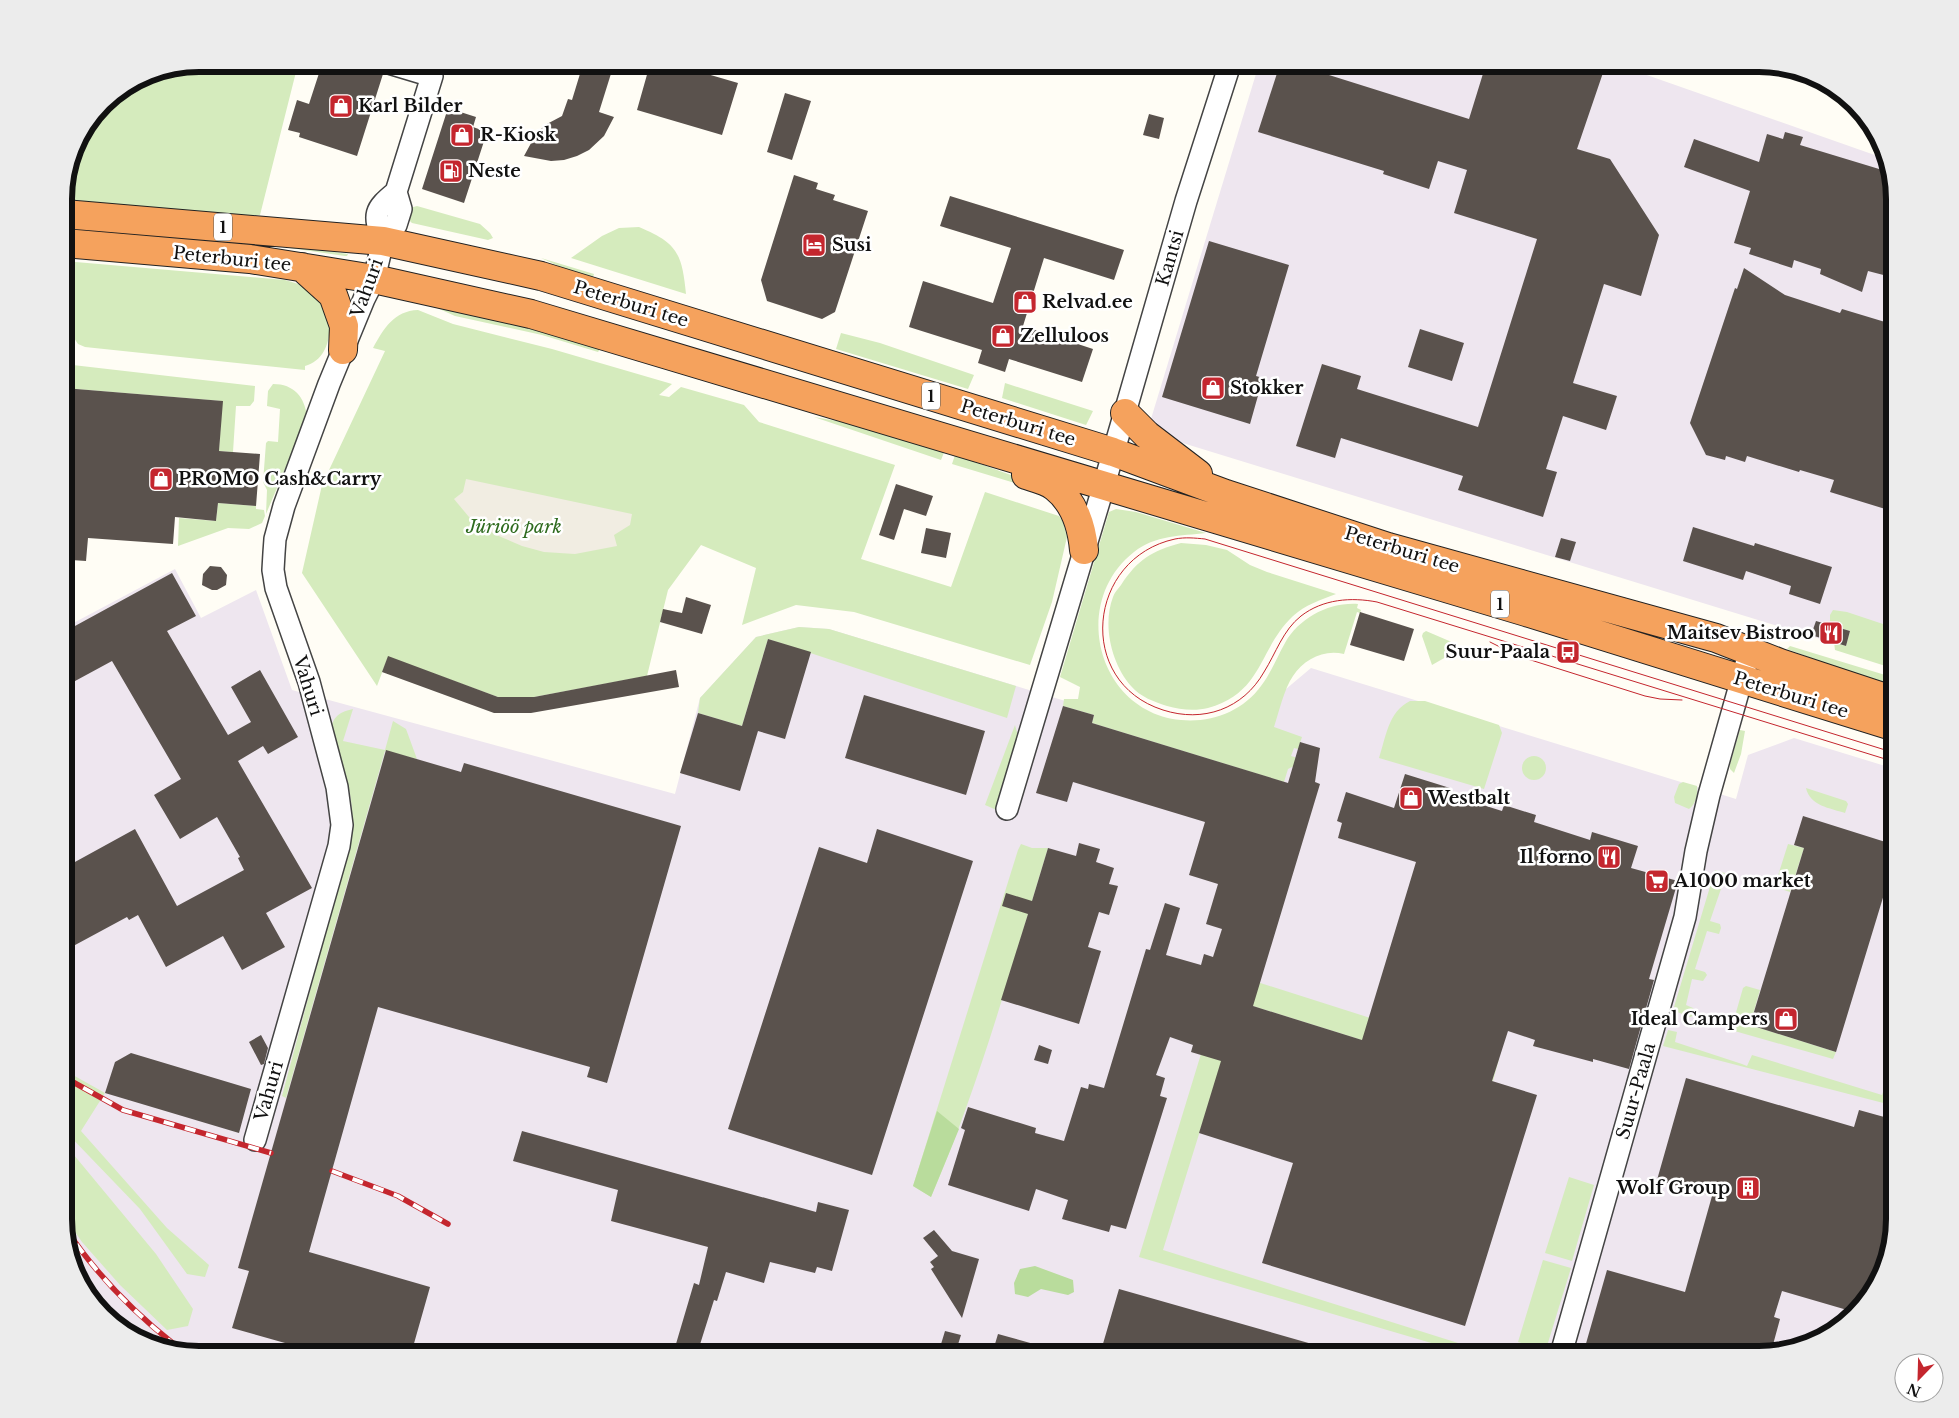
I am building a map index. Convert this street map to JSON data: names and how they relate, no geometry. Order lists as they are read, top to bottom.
{
  "streets": {
    "highway": ["1", "Peterburi tee"],
    "street": ["Kantsi", "Vahuri", "Suur-Paala"]
  },
  "crossings": [
    ["Kantsi", "Peterburi tee"],
    ["Peterburi tee", "Vahuri"],
    ["Peterburi tee", "Suur-Paala"]
  ],
  "parks": ["Jüriöö park"],
  "places": {
    "shop": [
      "Karl Bilder",
      "R-Kiosk",
      "Relvad.ee",
      "Zelluloos",
      "Stokker",
      "PROMO Cash&Carry",
      "Westbalt",
      "Ideal Campers"
    ],
    "fuel station": ["Neste"],
    "hotel": ["Susi"],
    "restaurant": ["Maitsev Bistroo", "Il forno"],
    "bus stop": ["Suur-Paala"],
    "supermarket": ["A1000 market"],
    "building": ["Wolf Group"]
  },
  "north": "bottom left"
}
